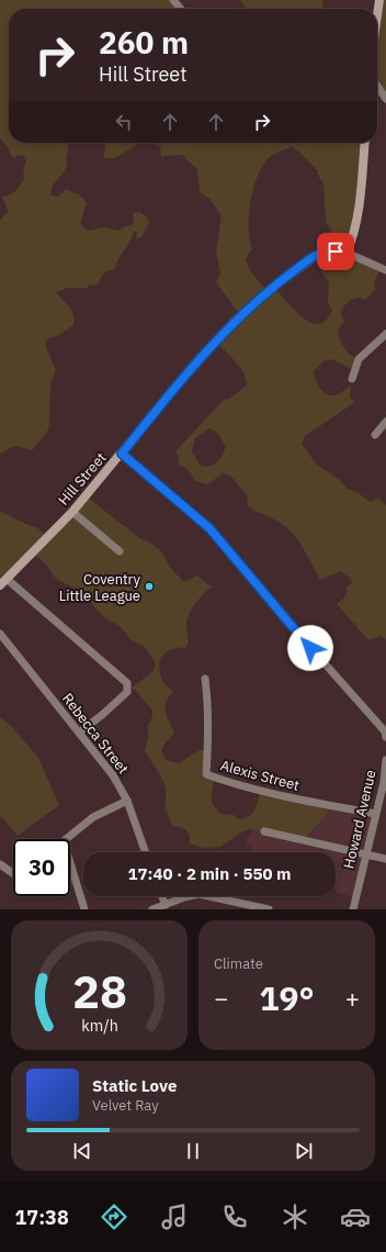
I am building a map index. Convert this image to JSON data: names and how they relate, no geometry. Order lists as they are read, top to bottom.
{
  "streets": {
    "street": [
      "Hill Street",
      "Rebecca Street",
      "Alexis Street",
      "Howard Avenue"
    ]
  },
  "crossings": [
    ["Alexis Street", "Howard Avenue"]
  ],
  "places": ["Coventry Little League"],
  "page": {
    "turn": ["260 m", "Hill Street"],
    "limit": "30",
    "trip": "17:40 · 2 min · 550 m",
    "tile": "Climate",
    "heat": ["−", "19°", "+"],
    "song": ["Static Love", "Velvet Ray"],
    "tabs": "17:38",
    "gauge": ["28", "km/h"]
  }
}
